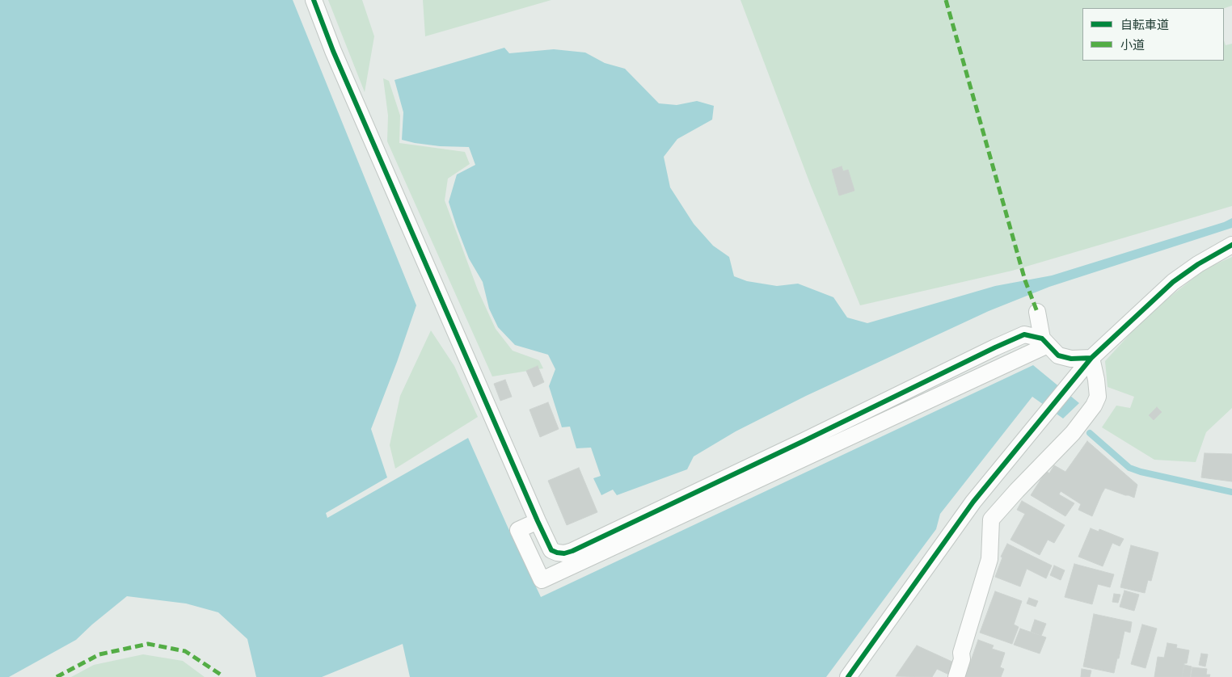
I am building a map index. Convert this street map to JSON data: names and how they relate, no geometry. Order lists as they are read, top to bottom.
{
  "legend": ["自転車道", "小道"]
}
